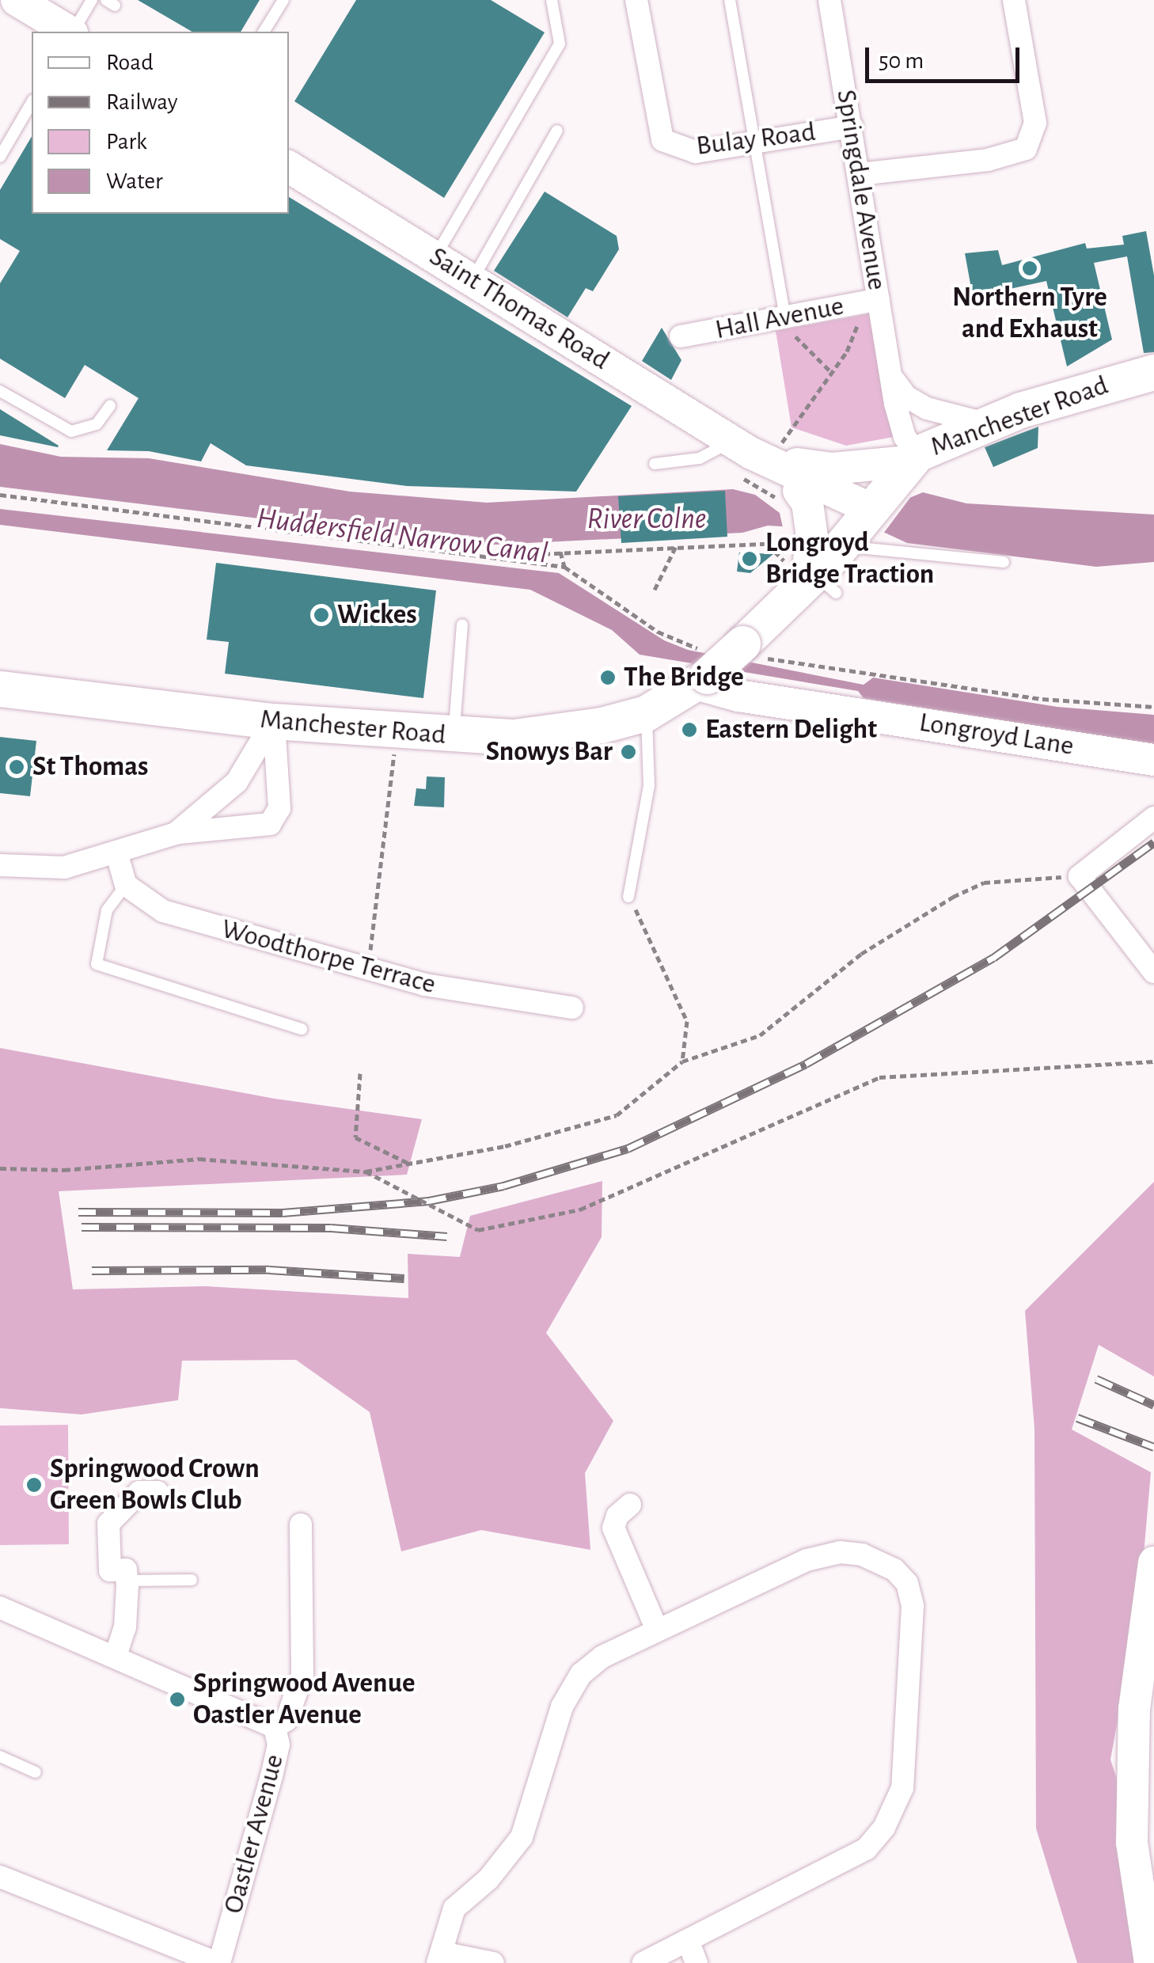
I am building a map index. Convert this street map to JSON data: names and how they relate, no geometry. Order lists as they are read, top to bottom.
{
  "streets": {
    "main road": ["Saint Thomas Road", "Manchester Road", "Longroyd Lane"],
    "street": [
      "Bulay Road",
      "Springdale Avenue",
      "Hall Avenue",
      "Woodthorpe Terrace",
      "Oastler Avenue"
    ]
  },
  "crossings": [
    ["Bulay Road", "Springdale Avenue"],
    ["Springdale Avenue", "Hall Avenue"],
    ["Springdale Avenue", "Manchester Road"],
    ["Saint Thomas Road", "Manchester Road"],
    ["Manchester Road", "Longroyd Lane"]
  ],
  "water": ["River Colne", "Huddersfield Narrow Canal"],
  "places": [
    "Northern Tyre and Exhaust",
    "Longroyd Bridge Traction",
    "Wickes",
    "The Bridge",
    "Eastern Delight",
    "Snowys Bar",
    "St Thomas",
    "Springwood Crown Green Bowls Club",
    "Springwood Avenue Oastler Avenue"
  ],
  "legend": [
    "Road",
    "Railway",
    "Park",
    "Water"
  ],
  "scale_bar": "50 m"
}
